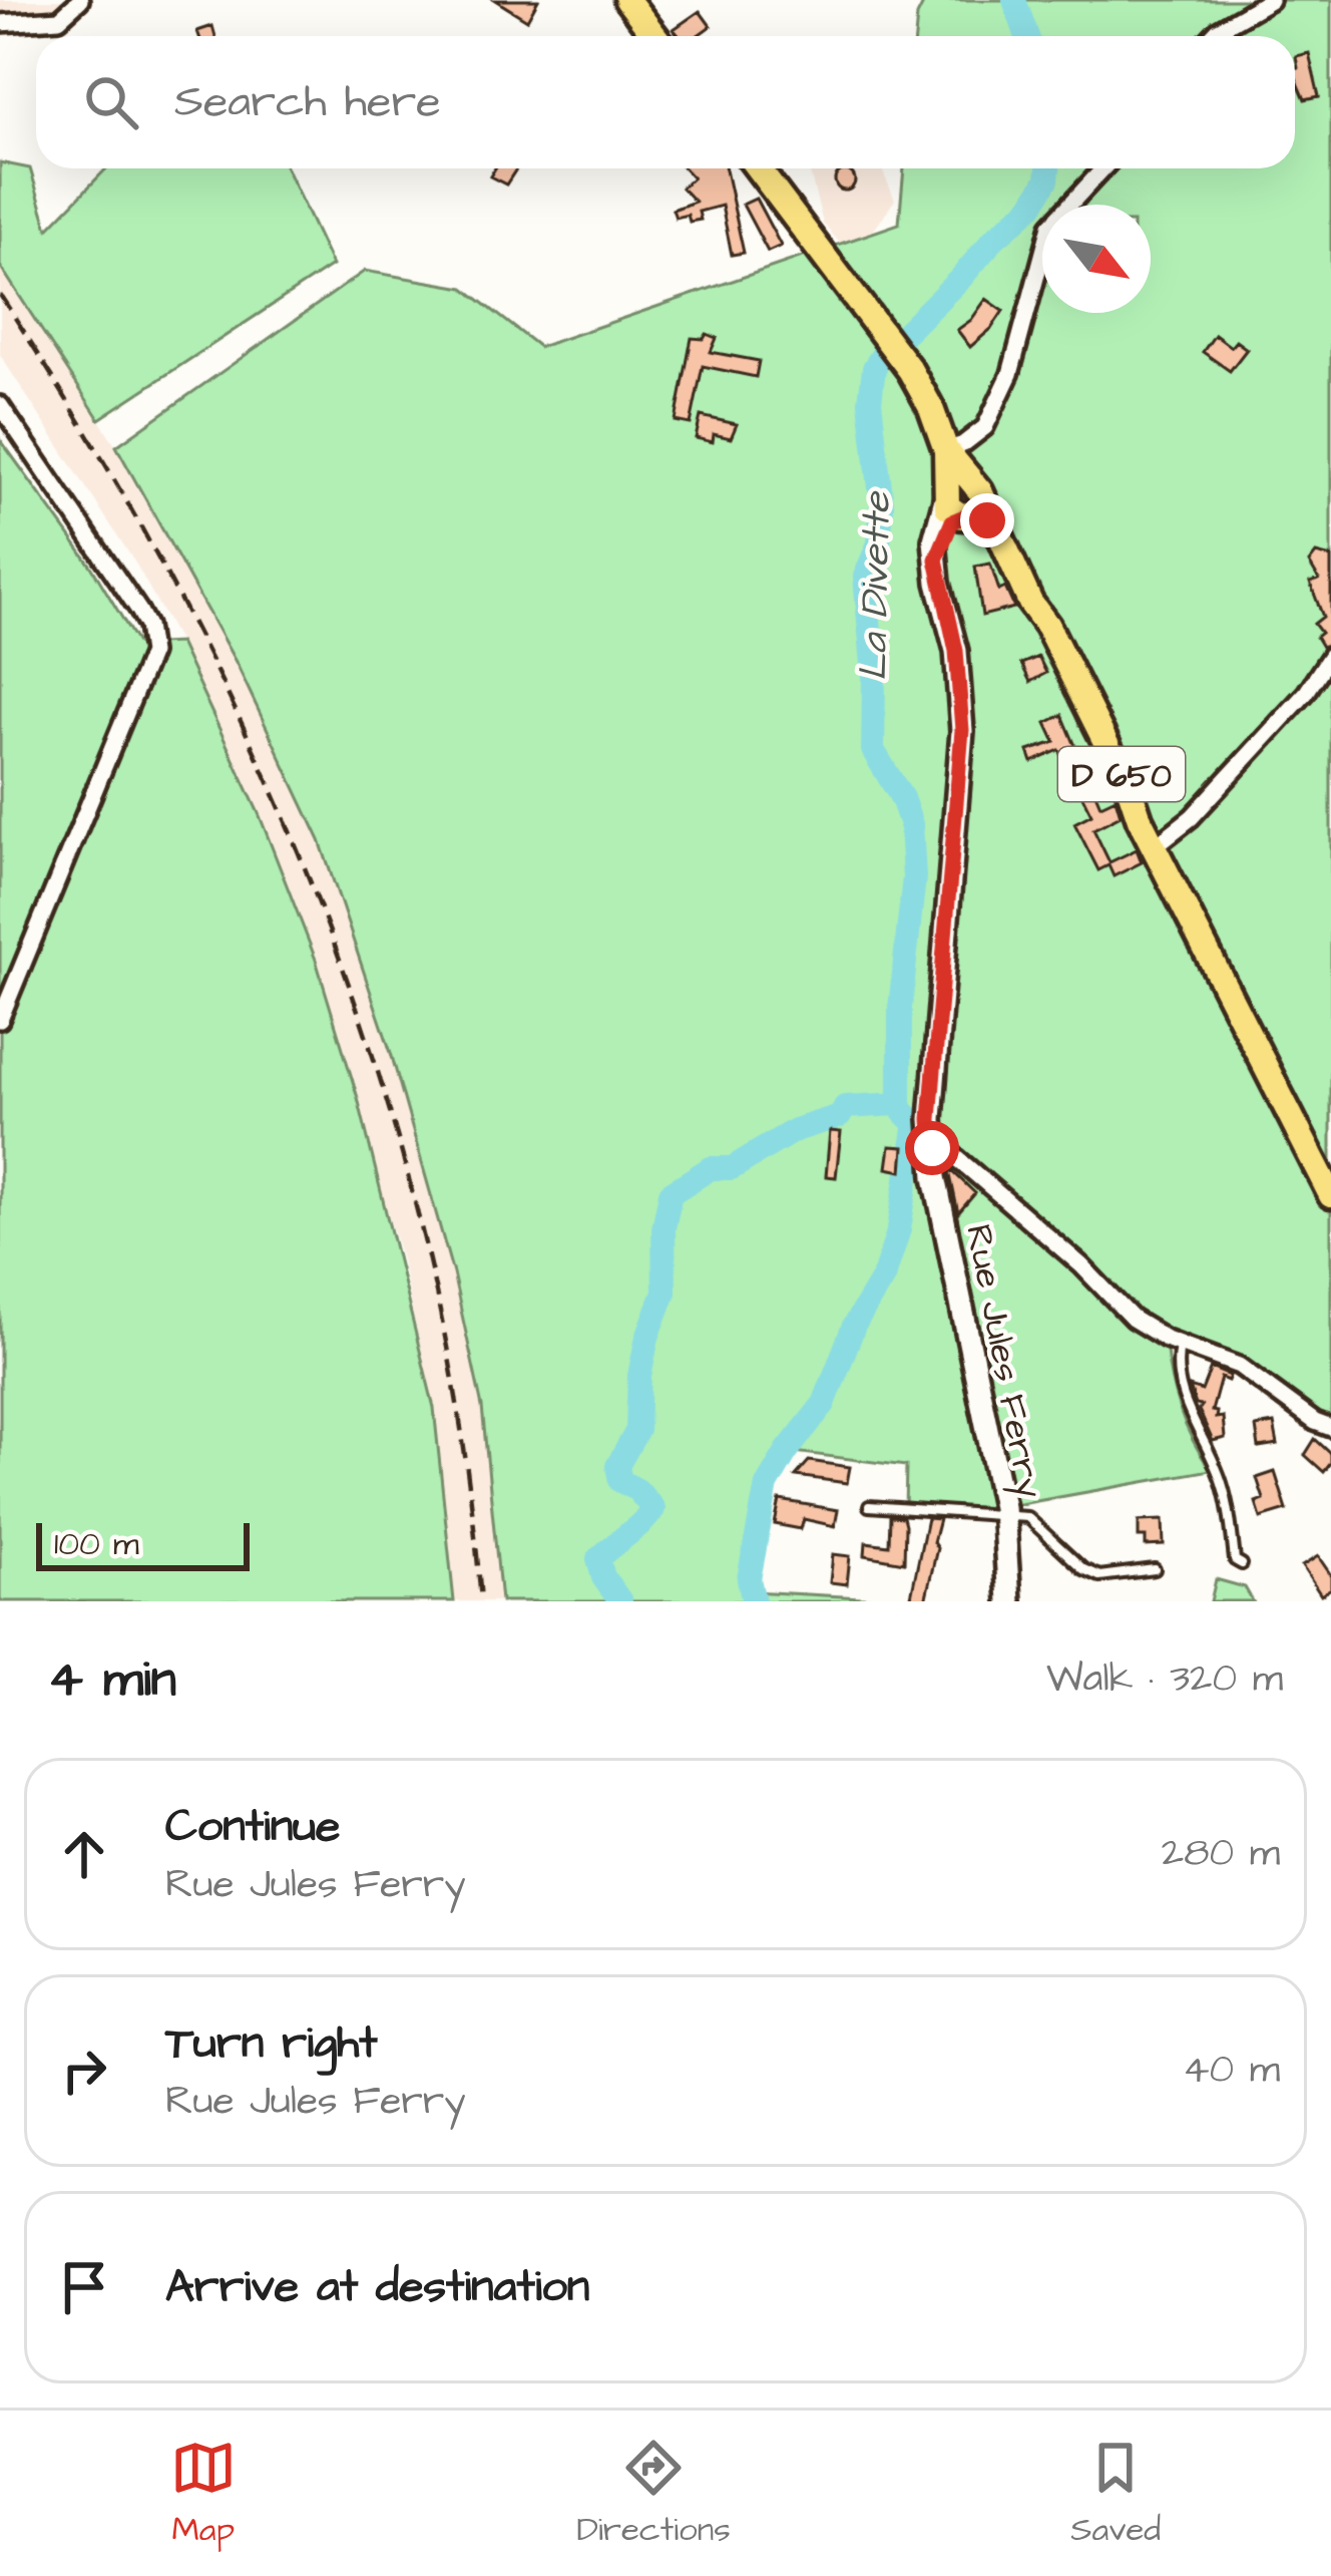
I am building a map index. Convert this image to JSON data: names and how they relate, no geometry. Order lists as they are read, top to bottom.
{
  "streets": {
    "main road": ["D 650", "Rue Jules Ferry"]
  },
  "crossings": [
    ["D 650", "Rue Jules Ferry"]
  ],
  "water": ["La Divette"],
  "scale_bar": "100 m",
  "north": "bottom right",
  "page": {
    "search": "Search here",
    "scale": "100 m",
    "heading": ["4 min", "Walk · 320 m"],
    "list": [
      ["Continue", "Rue Jules Ferry", "280 m"],
      ["Turn right", "Rue Jules Ferry", "40 m"],
      "Arrive at destination"
    ],
    "nav": ["Map", "Directions", "Saved"]
  }
}
